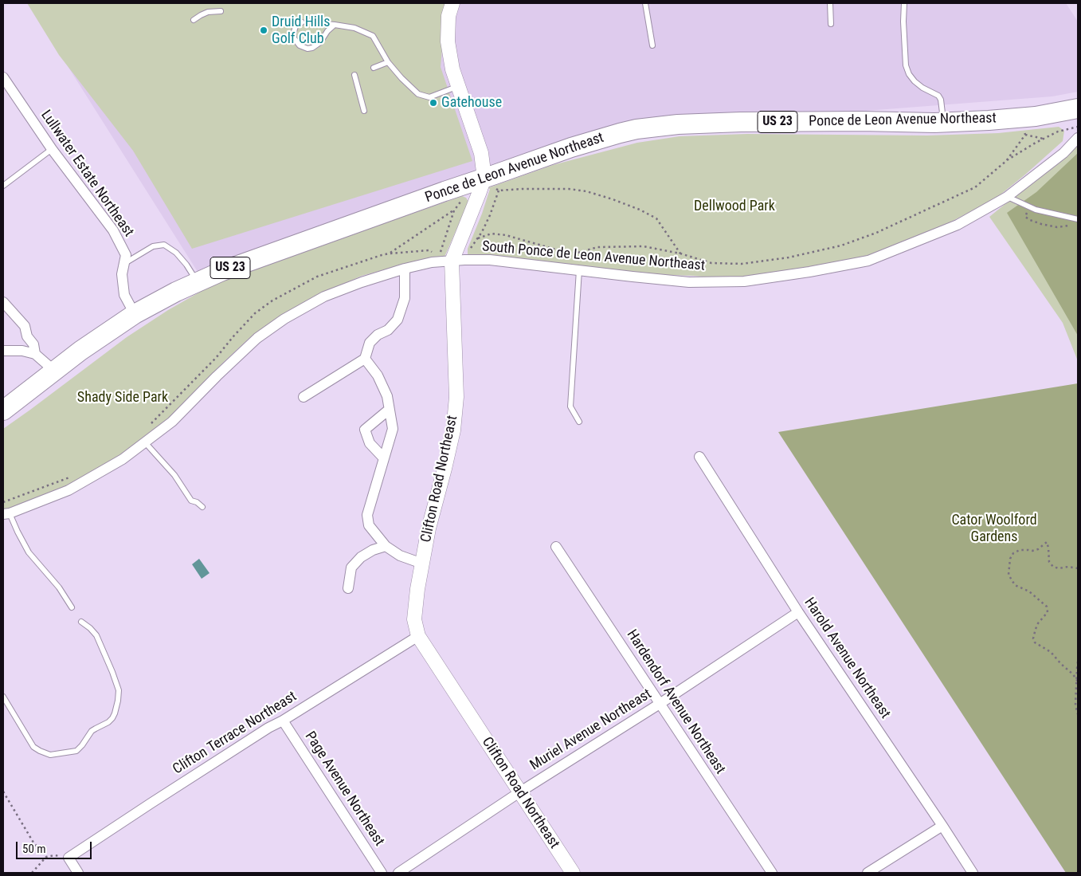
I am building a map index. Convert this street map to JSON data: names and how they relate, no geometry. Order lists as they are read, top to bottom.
{
  "streets": {
    "highway": ["Ponce de Leon Avenue Northeast", "US 23"],
    "street": [
      "Lullwater Estate Northeast",
      "South Ponce de Leon Avenue Northeast",
      "Clifton Road Northeast",
      "Harold Avenue Northeast",
      "Hardendorf Avenue Northeast",
      "Muriel Avenue Northeast",
      "Clifton Terrace Northeast",
      "Page Avenue Northeast"
    ]
  },
  "crossings": [
    ["Ponce de Leon Avenue Northeast", "Lullwater Estate Northeast"],
    ["Ponce de Leon Avenue Northeast", "Clifton Road Northeast"],
    ["South Ponce de Leon Avenue Northeast", "Clifton Road Northeast"],
    ["Clifton Road Northeast", "Muriel Avenue Northeast"],
    ["Clifton Road Northeast", "Clifton Terrace Northeast"],
    ["Harold Avenue Northeast", "Muriel Avenue Northeast"],
    ["Hardendorf Avenue Northeast", "Muriel Avenue Northeast"],
    ["Clifton Terrace Northeast", "Page Avenue Northeast"]
  ],
  "parks": ["Dellwood Park", "Shady Side Park", "Cator Woolford Gardens"],
  "places": ["Druid Hills Golf Club", "Gatehouse"],
  "scale_bar": "50 m"
}
